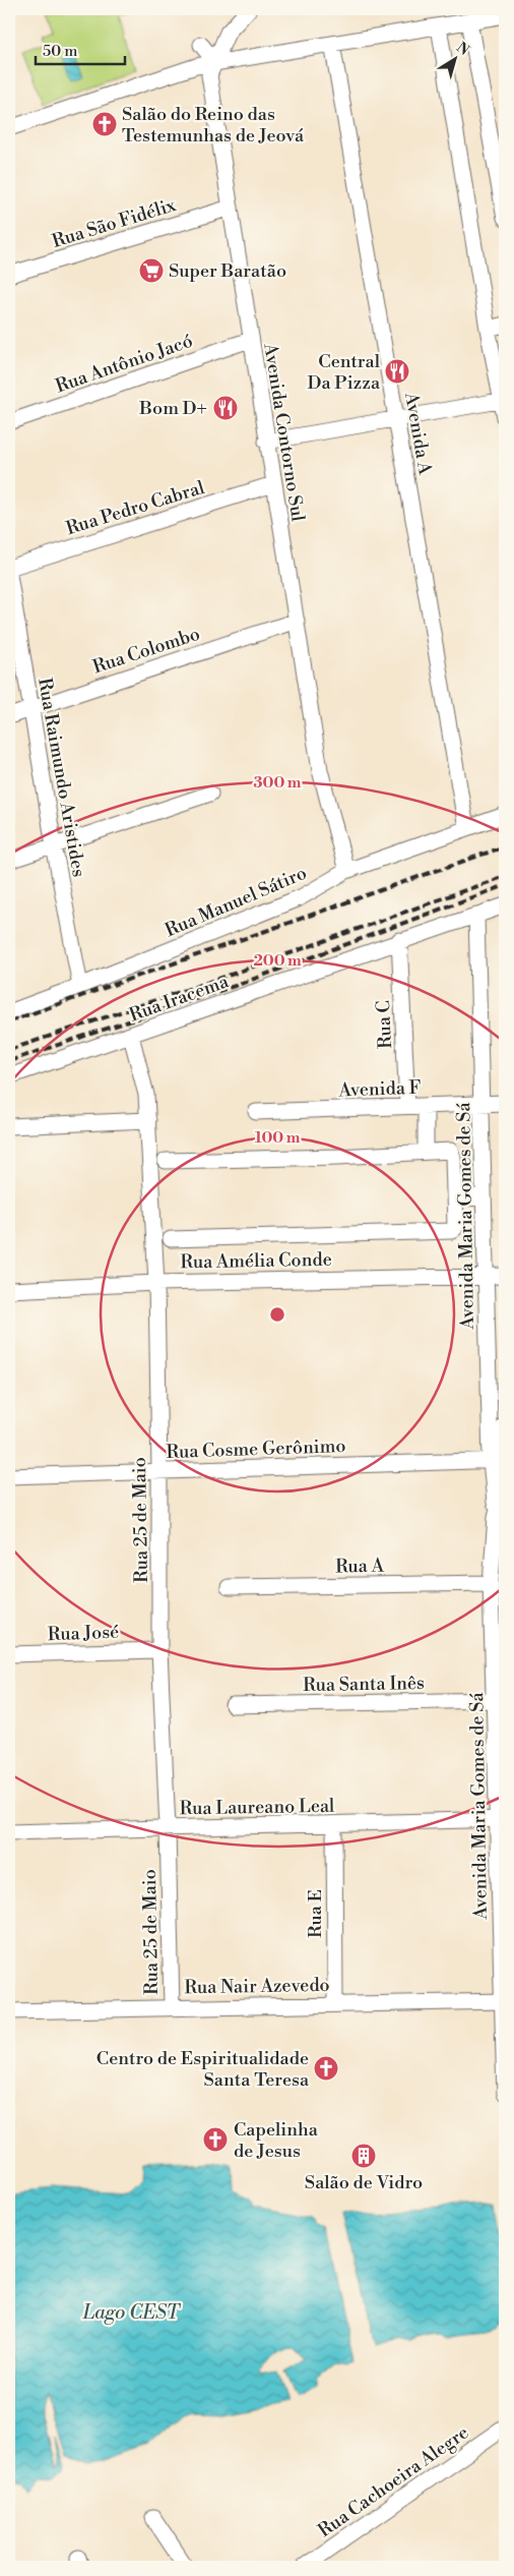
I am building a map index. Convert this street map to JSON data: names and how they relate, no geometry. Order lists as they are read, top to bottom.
{
  "streets": {
    "street": [
      "Rua São Fidélix",
      "Rua Antônio Jacó",
      "Avenida Contorno Sul",
      "Avenida A",
      "Rua Pedro Cabral",
      "Rua Colombo",
      "Rua Raimundo Aristides",
      "Rua Manuel Sátiro",
      "Rua Iracema",
      "Rua C",
      "Avenida F",
      "Avenida Maria Gomes de Sá",
      "Rua Amélia Conde",
      "Rua Cosme Gerônimo",
      "Rua 25 de Maio",
      "Rua A",
      "Rua José",
      "Rua Santa Inês",
      "Rua Laureano Leal",
      "Rua E",
      "Rua Nair Azevedo",
      "Rua Cachoeira Alegre"
    ]
  },
  "crossings": [
    ["Rua São Fidélix", "Avenida Contorno Sul"],
    ["Rua Antônio Jacó", "Avenida Contorno Sul"],
    ["Avenida Contorno Sul", "Rua Pedro Cabral"],
    ["Avenida Contorno Sul", "Rua Colombo"],
    ["Avenida Contorno Sul", "Rua Manuel Sátiro"],
    ["Avenida A", "Rua Manuel Sátiro"],
    ["Rua Colombo", "Rua Raimundo Aristides"],
    ["Rua Raimundo Aristides", "Rua Manuel Sátiro"],
    ["Rua Iracema", "Rua C"],
    ["Rua Iracema", "Avenida Maria Gomes de Sá"],
    ["Rua Iracema", "Rua 25 de Maio"],
    ["Rua C", "Avenida F"],
    ["Avenida F", "Avenida Maria Gomes de Sá"],
    ["Avenida Maria Gomes de Sá", "Rua Amélia Conde"],
    ["Avenida Maria Gomes de Sá", "Rua Cosme Gerônimo"],
    ["Avenida Maria Gomes de Sá", "Rua A"],
    ["Avenida Maria Gomes de Sá", "Rua Santa Inês"],
    ["Avenida Maria Gomes de Sá", "Rua Laureano Leal"],
    ["Avenida Maria Gomes de Sá", "Rua Nair Azevedo"],
    ["Rua Amélia Conde", "Rua 25 de Maio"],
    ["Rua Cosme Gerônimo", "Rua 25 de Maio"],
    ["Rua 25 de Maio", "Rua José"],
    ["Rua 25 de Maio", "Rua Laureano Leal"],
    ["Rua 25 de Maio", "Rua Nair Azevedo"],
    ["Rua Laureano Leal", "Rua E"],
    ["Rua E", "Rua Nair Azevedo"]
  ],
  "water": ["Lago CEST"],
  "places": {
    "church": ["Salão do Reino das Testemunhas de Jeová", "Centro de Espiritualidade Santa Teresa", "Capelinha de Jesus"],
    "supermarket": ["Super Baratão"],
    "restaurant": ["Central Da Pizza", "Bom D+"],
    "building": ["Salão de Vidro"]
  },
  "scale_bar": "50 m",
  "north": "top right",
  "rings": ["300 m", "200 m", "100 m"]
}
